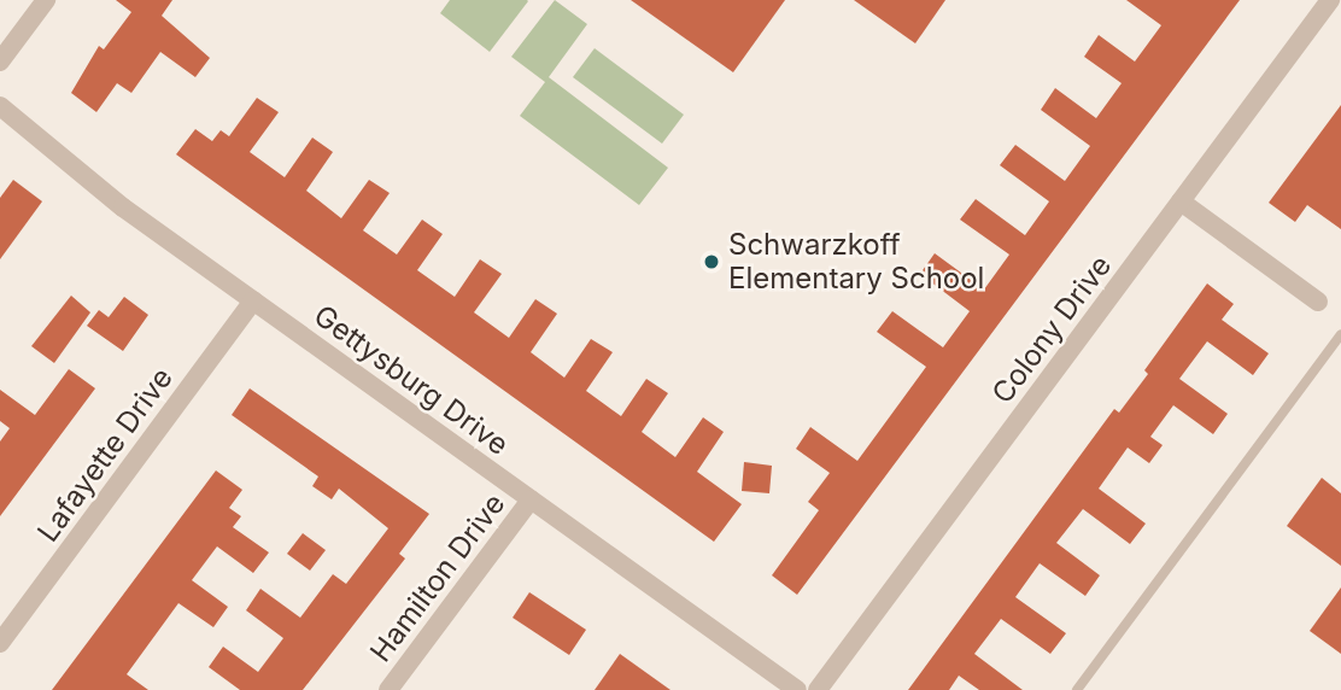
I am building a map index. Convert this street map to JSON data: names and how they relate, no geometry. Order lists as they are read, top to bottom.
{
  "streets": {
    "street": [
      "Colony Drive",
      "Gettysburg Drive",
      "Lafayette Drive",
      "Hamilton Drive"
    ]
  },
  "crossings": [
    ["Gettysburg Drive", "Lafayette Drive"],
    ["Gettysburg Drive", "Hamilton Drive"]
  ],
  "places": ["Schwarzkoff Elementary School"]
}
